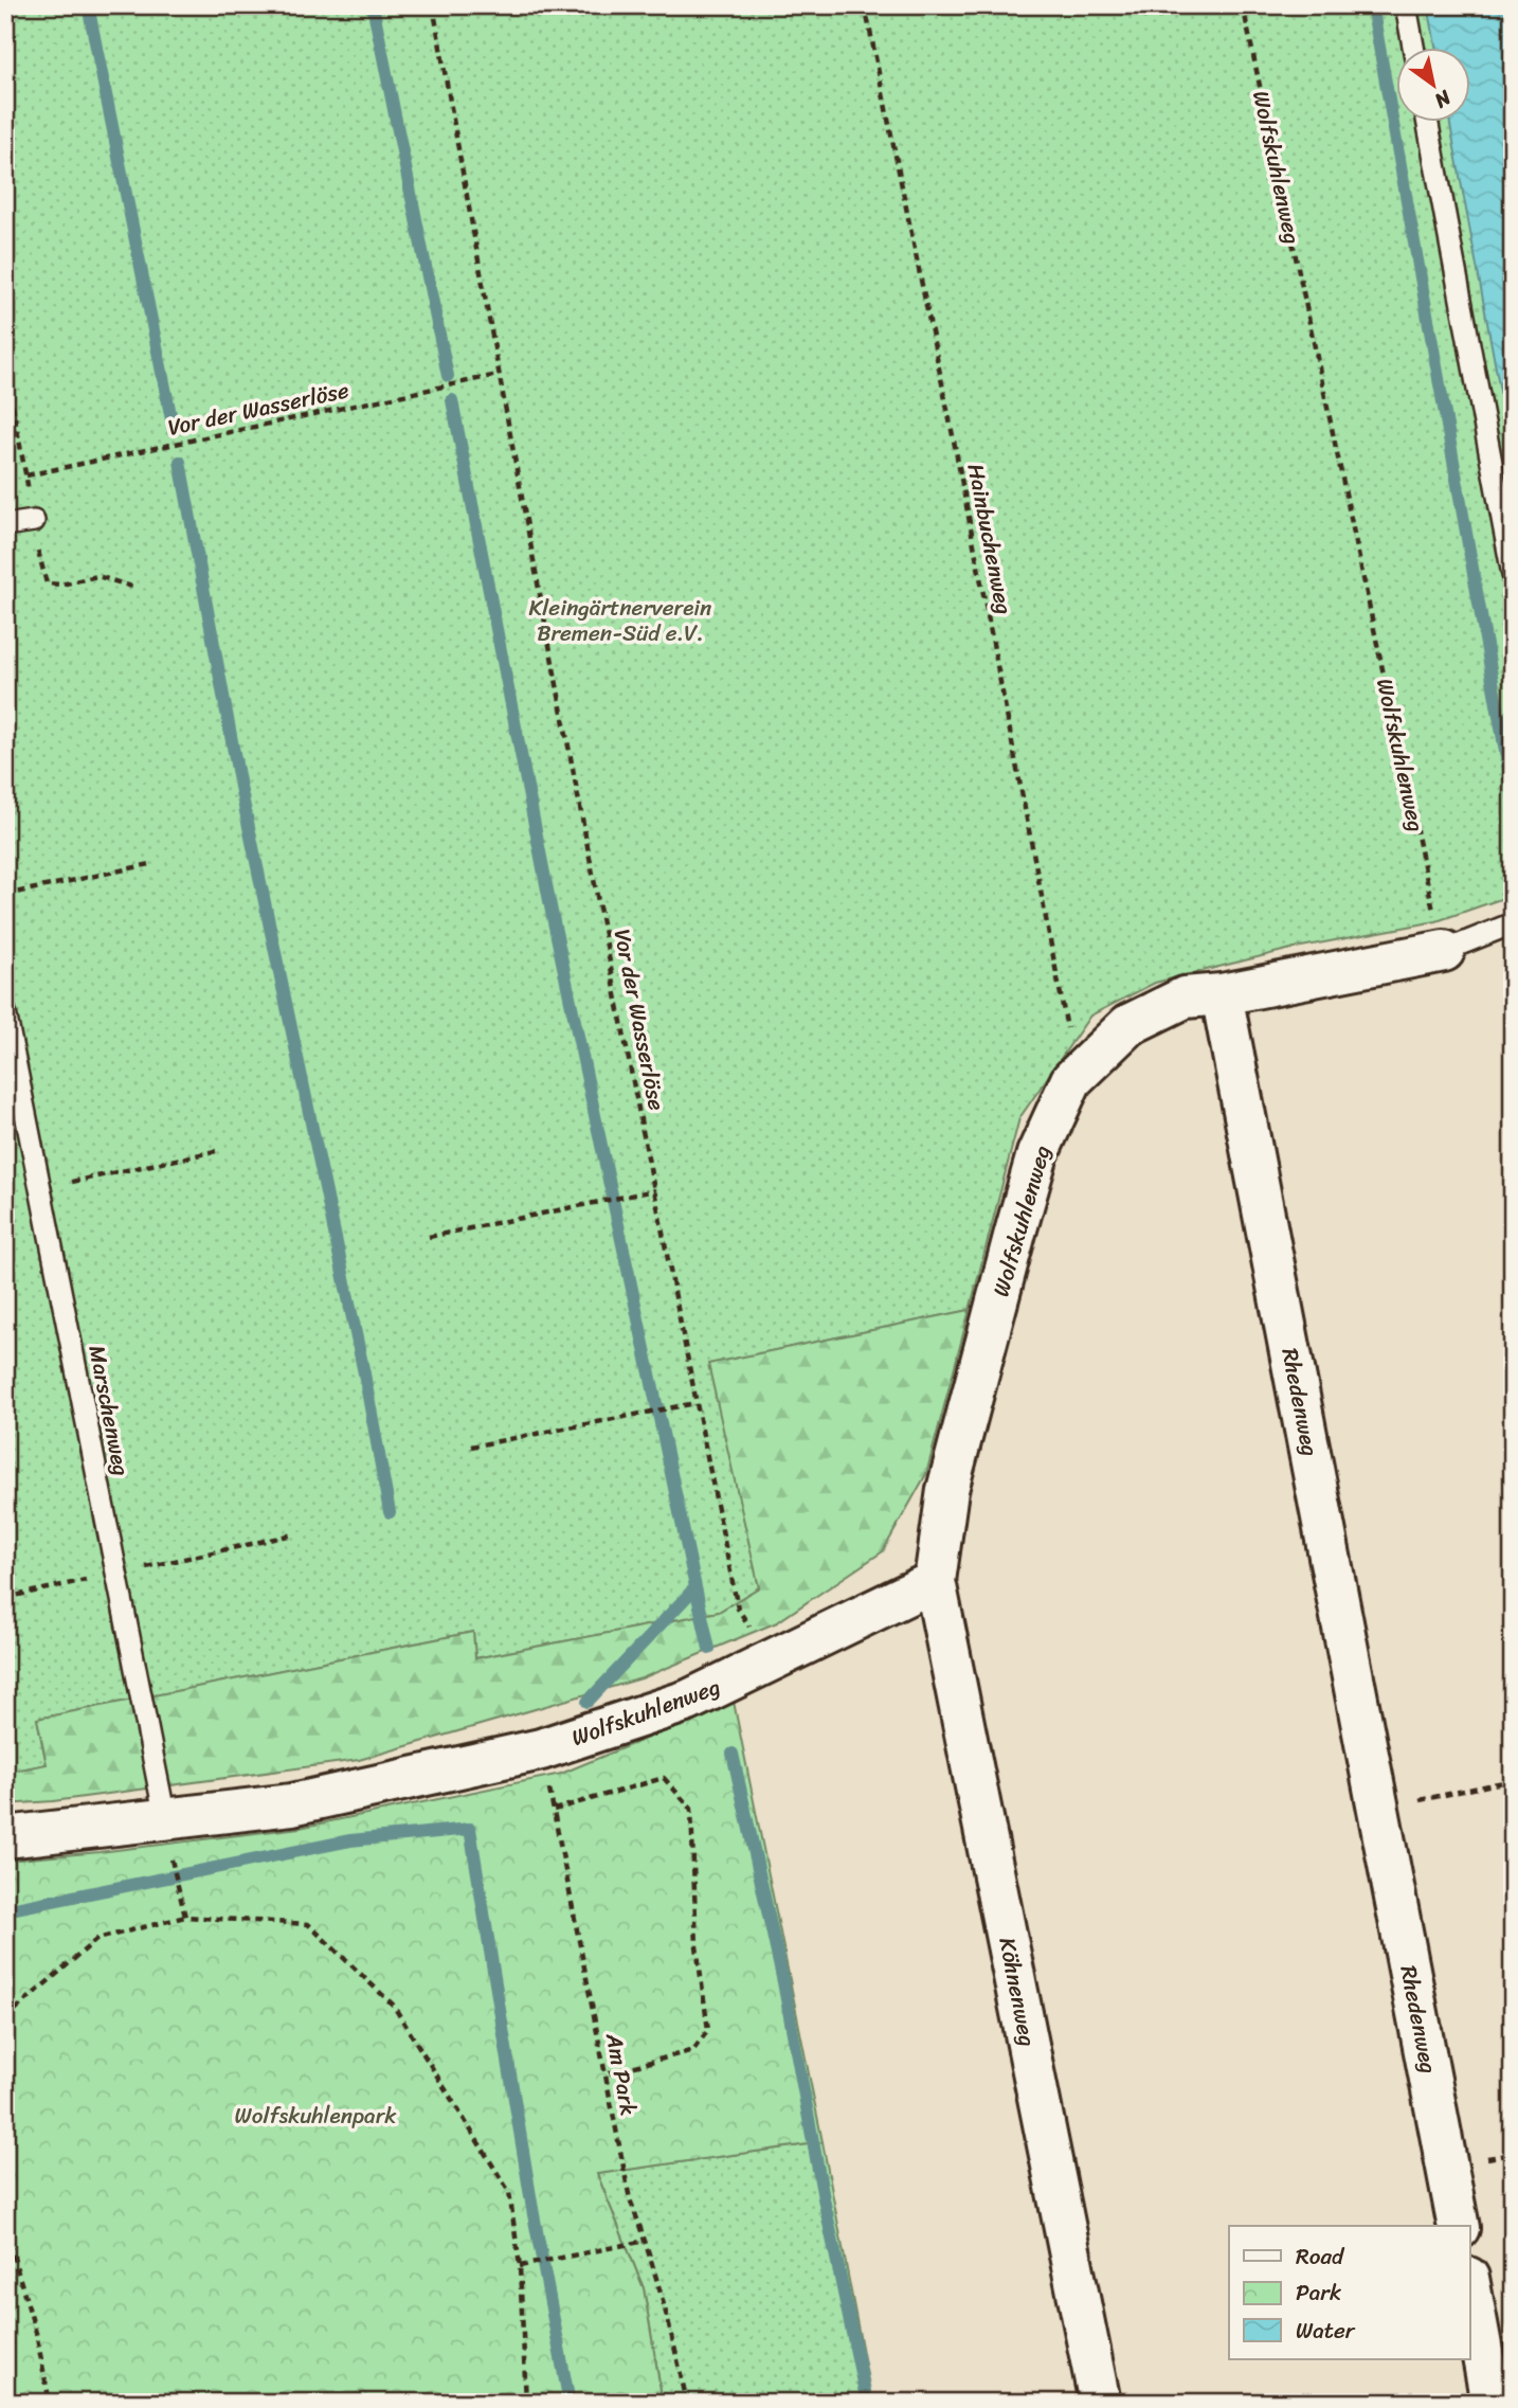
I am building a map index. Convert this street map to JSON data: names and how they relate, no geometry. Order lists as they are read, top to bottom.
{
  "streets": {
    "street": ["Wolfskuhlenweg", "Rhedenweg", "Köhnenweg"],
    "lane": ["Marschenweg"],
    "path": ["Vor der Wasserlöse", "Hainbuchenweg", "Am Park"]
  },
  "crossings": [
    ["Wolfskuhlenweg", "Vor der Wasserlöse"],
    ["Wolfskuhlenweg", "Hainbuchenweg"],
    ["Wolfskuhlenweg", "Rhedenweg"],
    ["Wolfskuhlenweg", "Marschenweg"],
    ["Wolfskuhlenweg", "Köhnenweg"],
    ["Wolfskuhlenweg", "Am Park"]
  ],
  "parks": ["Kleingärtnerverein Bremen-Süd e.V.", "Wolfskuhlenpark"],
  "legend": ["Road", "Park", "Water"],
  "north": "bottom right"
}
